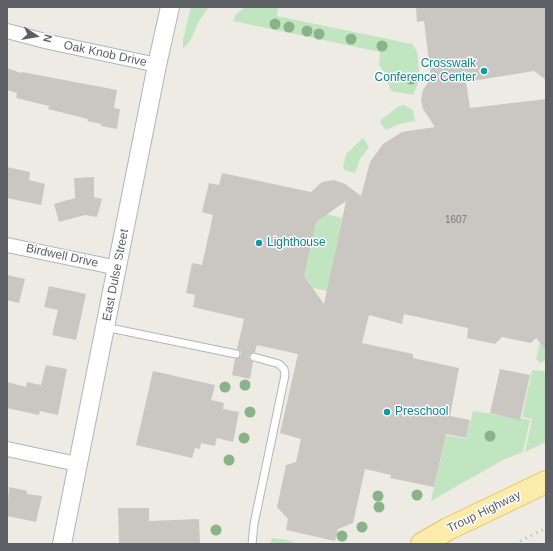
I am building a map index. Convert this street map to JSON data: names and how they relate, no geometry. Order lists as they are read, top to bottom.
{
  "streets": {
    "main road": ["Troup Highway"],
    "street": ["Oak Knob Drive", "Birdwell Drive", "East Dulse Street"]
  },
  "crossings": [
    ["Oak Knob Drive", "East Dulse Street"],
    ["Birdwell Drive", "East Dulse Street"]
  ],
  "places": ["Crosswalk Conference Center", "Lighthouse", "Preschool"],
  "house_numbers": ["1607"],
  "north": "right"
}
